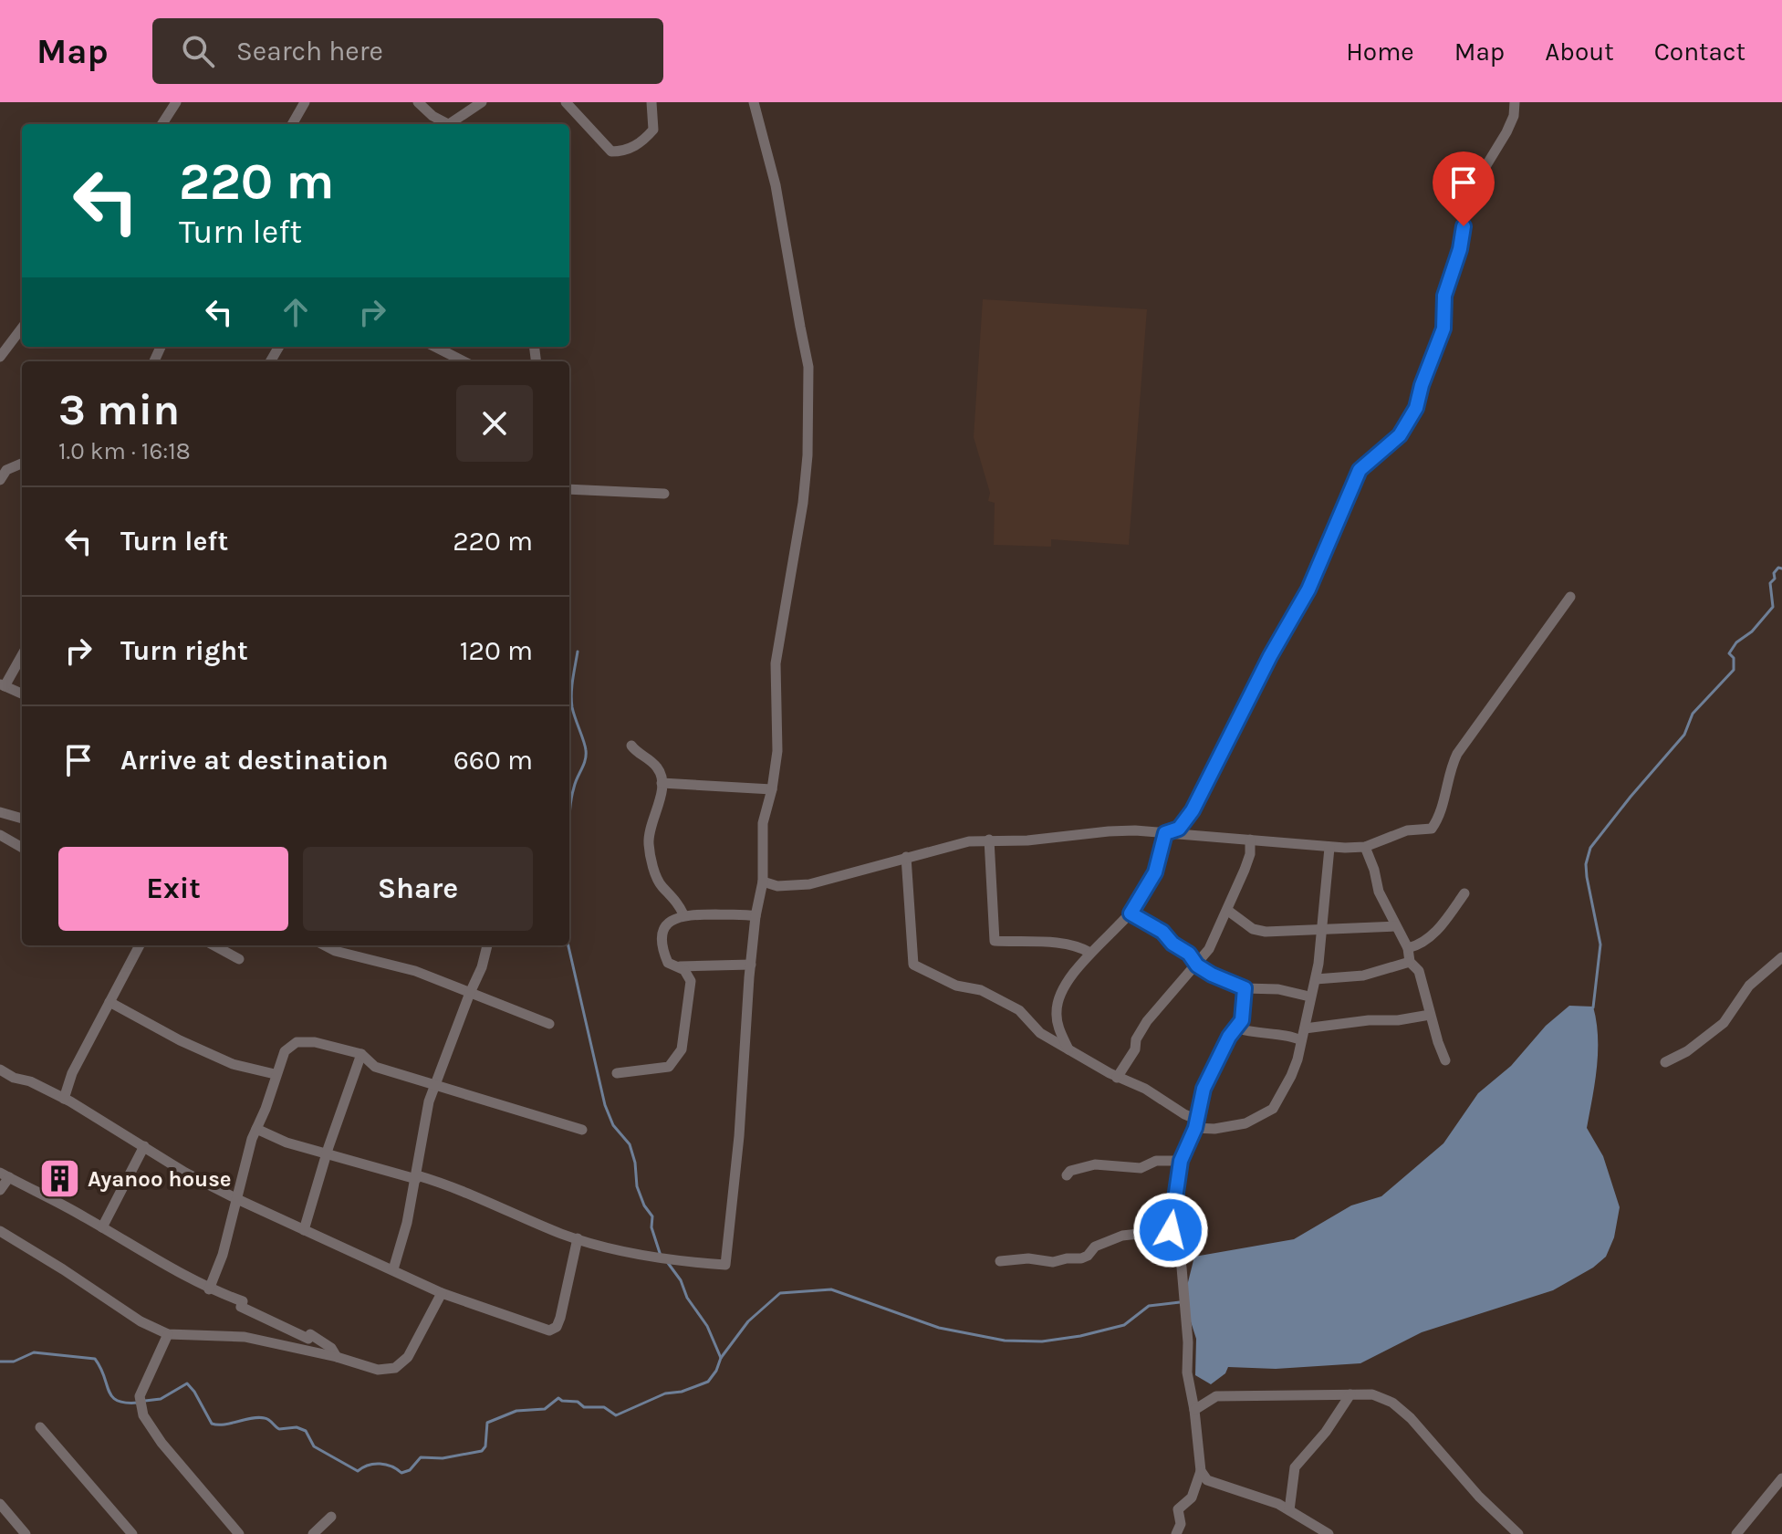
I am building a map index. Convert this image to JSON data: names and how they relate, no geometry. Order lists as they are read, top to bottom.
{
  "places": {
    "building": ["Ayanoo house"]
  },
  "page": {
    "header": "Map",
    "search": "Search here",
    "nav": [
      "Home",
      "Map",
      "About",
      "Contact"
    ],
    "turn": ["220 m", "Turn left"],
    "heading": ["3 min", "1.0 km · 16:18"],
    "list": [
      {
        "name": "Turn left",
        "value": "220 m"
      },
      {
        "name": "Turn right",
        "value": "120 m"
      },
      {
        "name": "Arrive at destination",
        "value": "660 m"
      }
    ],
    "buttons": ["Exit", "Share"]
  }
}
